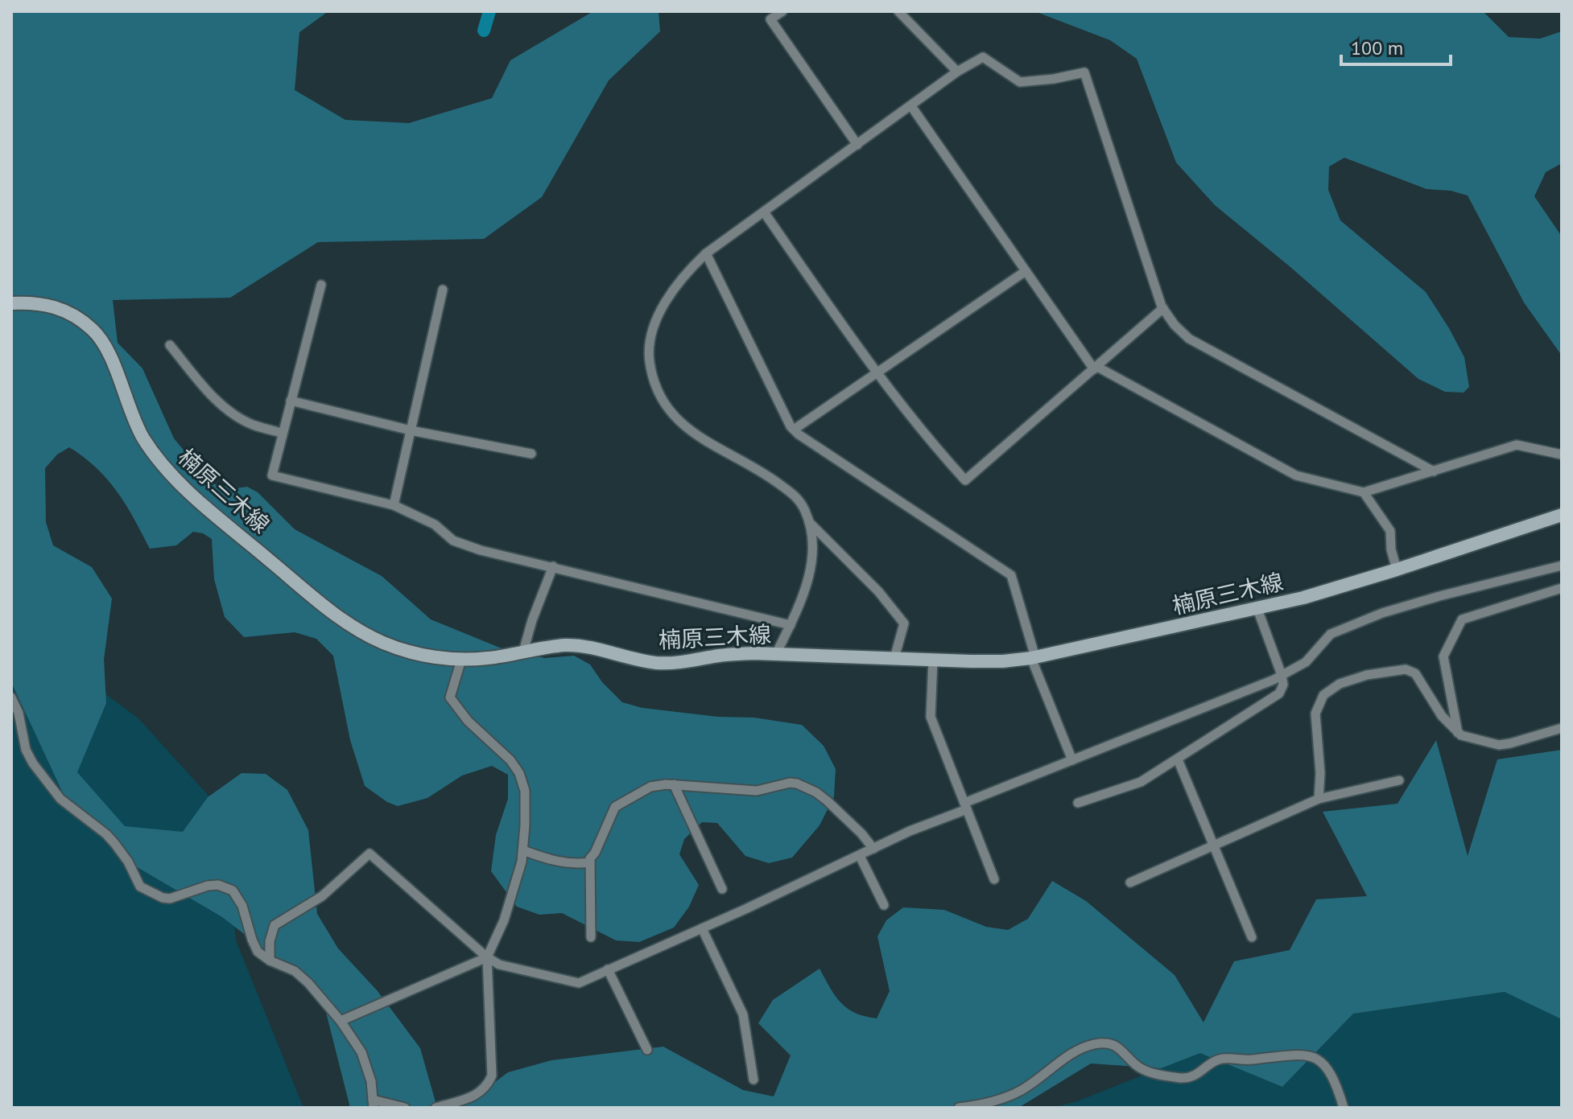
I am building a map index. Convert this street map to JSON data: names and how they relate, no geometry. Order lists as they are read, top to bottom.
{
  "streets": {
    "main road": ["楠原三木線"]
  },
  "scale_bar": "100 m"
}
